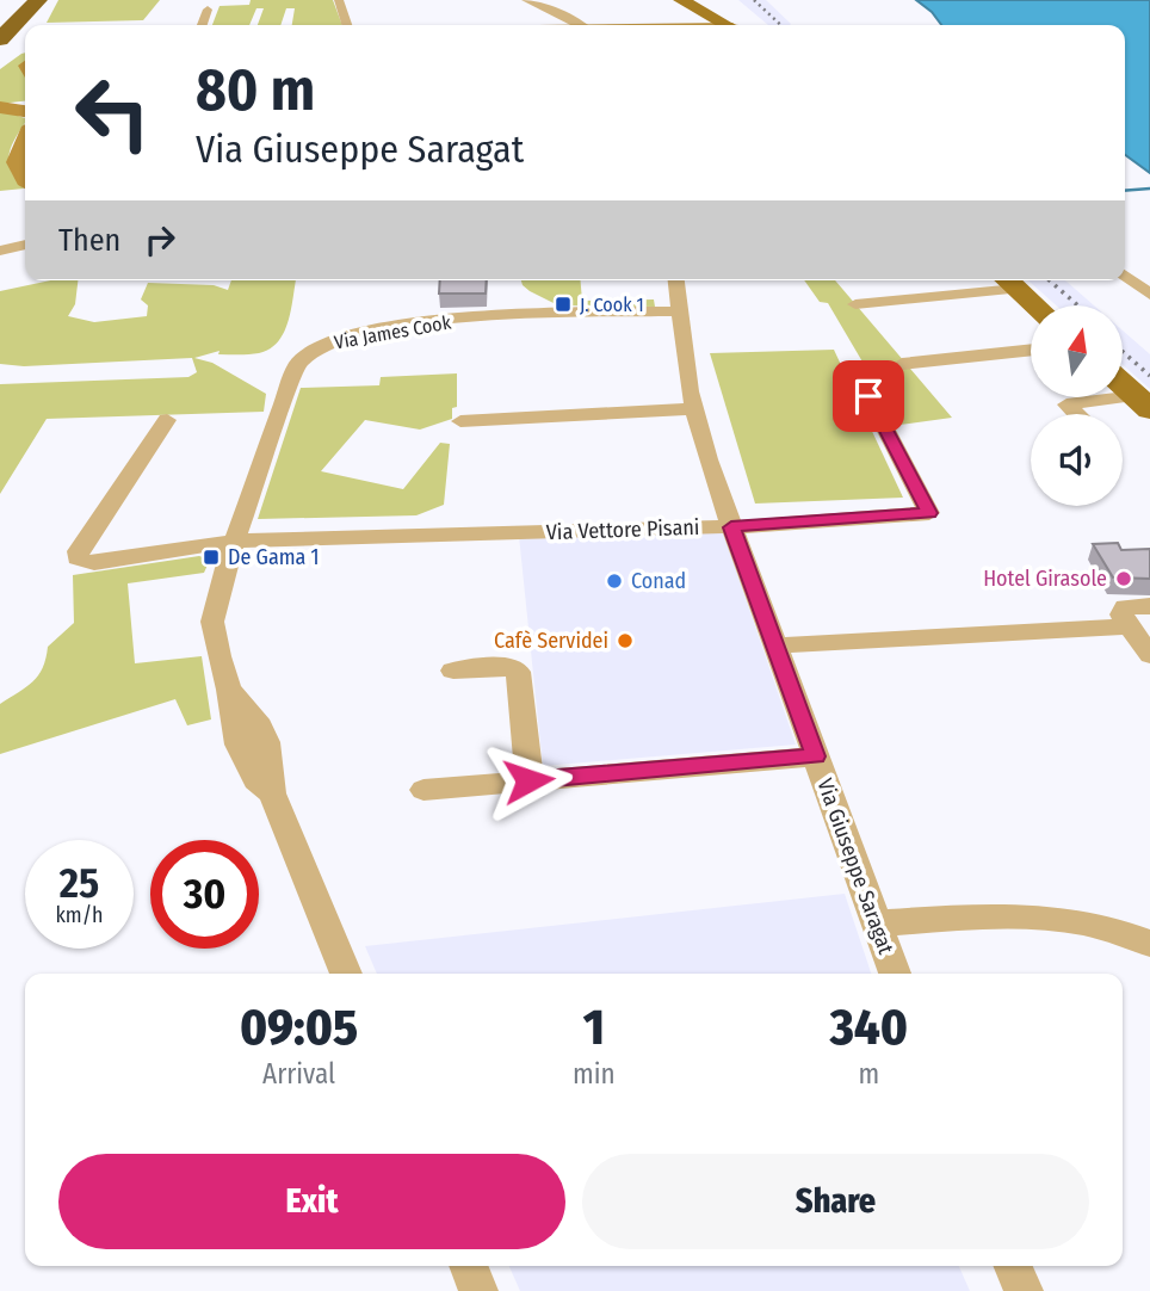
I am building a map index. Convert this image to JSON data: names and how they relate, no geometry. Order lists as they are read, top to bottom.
{
  "streets": {
    "street": ["Via James Cook", "Via Vettore Pisani", "Via Giuseppe Saragat"]
  },
  "crossings": [
    ["Via James Cook", "Via Vettore Pisani"],
    ["Via James Cook", "Via Giuseppe Saragat"],
    ["Via Vettore Pisani", "Via Giuseppe Saragat"]
  ],
  "places": {
    "transit": ["J. Cook 1", "De Gama 1"],
    "other": ["Hotel Girasole", "Conad", "Cafè Servidei"]
  },
  "north": "top",
  "page": {
    "turn": ["80 m", "Via Giuseppe Saragat"],
    "then": "Then",
    "speed": "25 km/h",
    "limit": "30",
    "eta": [
      "09:05",
      "Arrival",
      "1",
      "min",
      "340",
      "m"
    ],
    "buttons": ["Exit", "Share"]
  }
}
